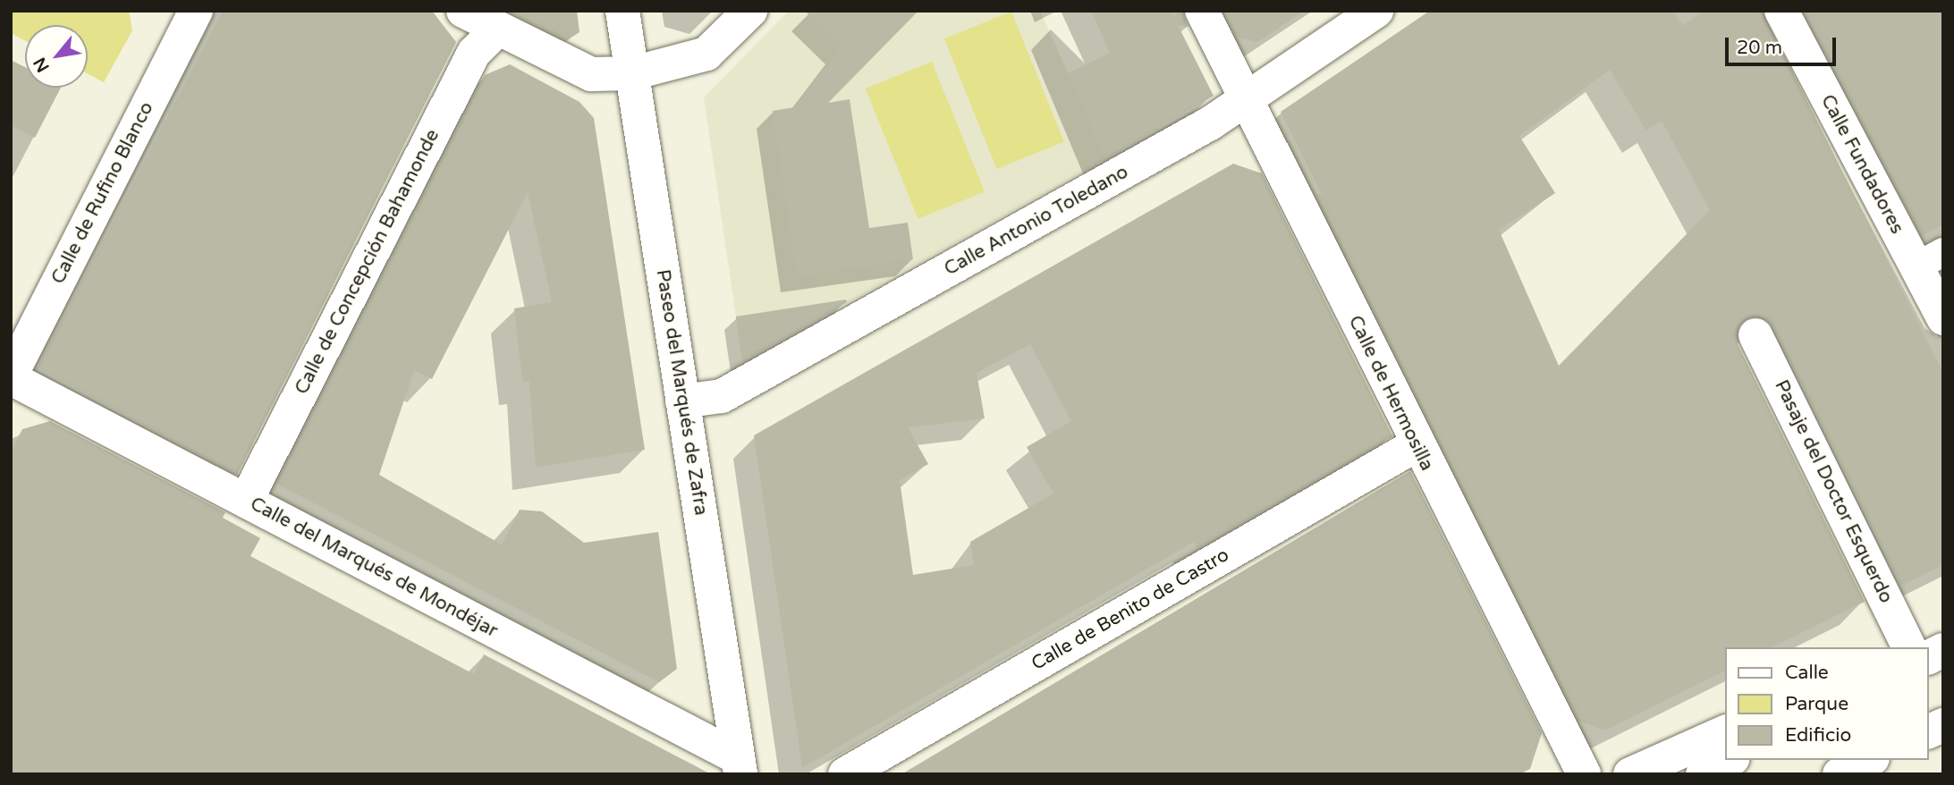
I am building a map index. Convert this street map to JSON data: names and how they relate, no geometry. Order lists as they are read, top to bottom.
{
  "streets": {
    "street": [
      "Calle Fundadores",
      "Calle de Rufino Blanco",
      "Calle Antonio Toledano",
      "Calle de Concepción Bahamonde",
      "Paseo del Marqués de Zafra",
      "Calle de Hermosilla",
      "Pasaje del Doctor Esquerdo",
      "Calle del Marqués de Mondéjar",
      "Calle de Benito de Castro"
    ]
  },
  "crossings": [
    ["Calle de Rufino Blanco", "Calle del Marqués de Mondéjar"],
    ["Calle Antonio Toledano", "Paseo del Marqués de Zafra"],
    ["Calle Antonio Toledano", "Calle de Hermosilla"],
    ["Calle de Concepción Bahamonde", "Calle del Marqués de Mondéjar"],
    ["Paseo del Marqués de Zafra", "Calle del Marqués de Mondéjar"],
    ["Calle de Hermosilla", "Calle de Benito de Castro"]
  ],
  "legend": ["Calle", "Parque", "Edificio"],
  "scale_bar": "20 m",
  "north": "bottom left"
}
